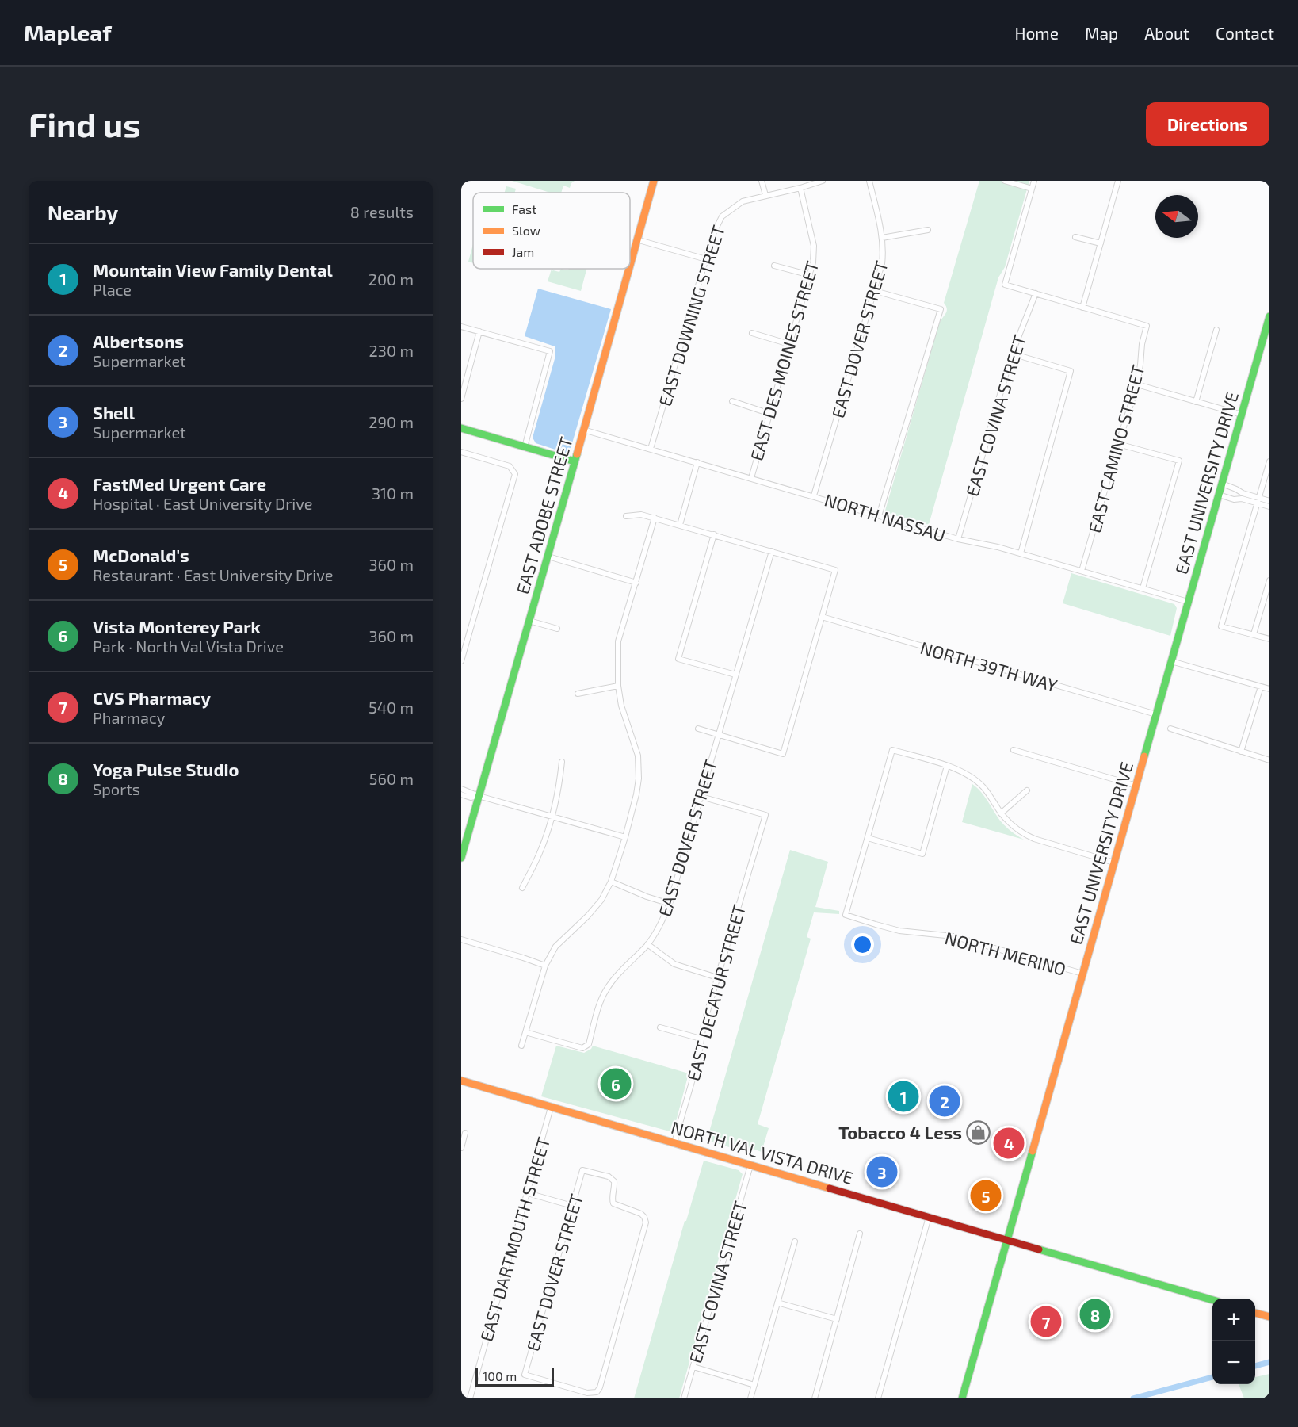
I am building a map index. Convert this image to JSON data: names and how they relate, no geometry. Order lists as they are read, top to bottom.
{
  "streets": {
    "main road": ["EAST UNIVERSITY DRIVE", "EAST ADOBE STREET", "NORTH VAL VISTA DRIVE"],
    "street": [
      "EAST DOWNING STREET",
      "EAST DOVER STREET",
      "EAST DES MOINES STREET",
      "EAST COVINA STREET",
      "EAST CAMINO STREET",
      "NORTH NASSAU",
      "NORTH 39TH WAY",
      "NORTH MERINO",
      "EAST DECATUR STREET",
      "EAST DARTMOUTH STREET"
    ]
  },
  "crossings": [
    ["EAST DOWNING STREET", "EAST DES MOINES STREET"],
    ["EAST DOWNING STREET", "NORTH NASSAU"],
    ["EAST DOVER STREET", "NORTH NASSAU"],
    ["EAST DOVER STREET", "EAST DECATUR STREET"],
    ["EAST DES MOINES STREET", "NORTH NASSAU"],
    ["EAST COVINA STREET", "NORTH NASSAU"],
    ["EAST COVINA STREET", "NORTH VAL VISTA DRIVE"],
    ["EAST CAMINO STREET", "NORTH NASSAU"],
    ["EAST UNIVERSITY DRIVE", "NORTH NASSAU"],
    ["EAST UNIVERSITY DRIVE", "NORTH 39TH WAY"],
    ["EAST UNIVERSITY DRIVE", "NORTH MERINO"],
    ["EAST UNIVERSITY DRIVE", "NORTH VAL VISTA DRIVE"],
    ["EAST ADOBE STREET", "NORTH NASSAU"],
    ["EAST DECATUR STREET", "NORTH VAL VISTA DRIVE"],
    ["NORTH VAL VISTA DRIVE", "EAST DARTMOUTH STREET"]
  ],
  "places": {
    "shop": ["Tobacco 4 Less"]
  },
  "legend": ["Fast", "Slow", "Jam"],
  "scale_bar": "100 m",
  "north": "left",
  "page": {
    "header": "Mapleaf",
    "nav": [
      "Home",
      "Map",
      "About",
      "Contact"
    ],
    "buttons": "Directions",
    "title": "Find us",
    "heading": ["Nearby", "8 results"],
    "list": [
      {
        "mark": "1",
        "name": "Mountain View Family Dental",
        "note": "Place",
        "value": "200 m"
      },
      {
        "mark": "2",
        "name": "Albertsons",
        "note": "Supermarket",
        "value": "230 m"
      },
      {
        "mark": "3",
        "name": "Shell",
        "note": "Supermarket",
        "value": "290 m"
      },
      {
        "mark": "4",
        "name": "FastMed Urgent Care",
        "note": "Hospital · East University Drive",
        "value": "310 m"
      },
      {
        "mark": "5",
        "name": "McDonald's",
        "note": "Restaurant · East University Drive",
        "value": "360 m"
      },
      {
        "mark": "6",
        "name": "Vista Monterey Park",
        "note": "Park · North Val Vista Drive",
        "value": "360 m"
      },
      {
        "mark": "7",
        "name": "CVS Pharmacy",
        "note": "Pharmacy",
        "value": "540 m"
      },
      {
        "mark": "8",
        "name": "Yoga Pulse Studio",
        "note": "Sports",
        "value": "560 m"
      }
    ],
    "pins": [
      "6",
      "1",
      "2",
      "4",
      "3",
      "5",
      "8",
      "7"
    ],
    "map_buttons": ["+", "−"],
    "scale": "100 m"
  }
}
